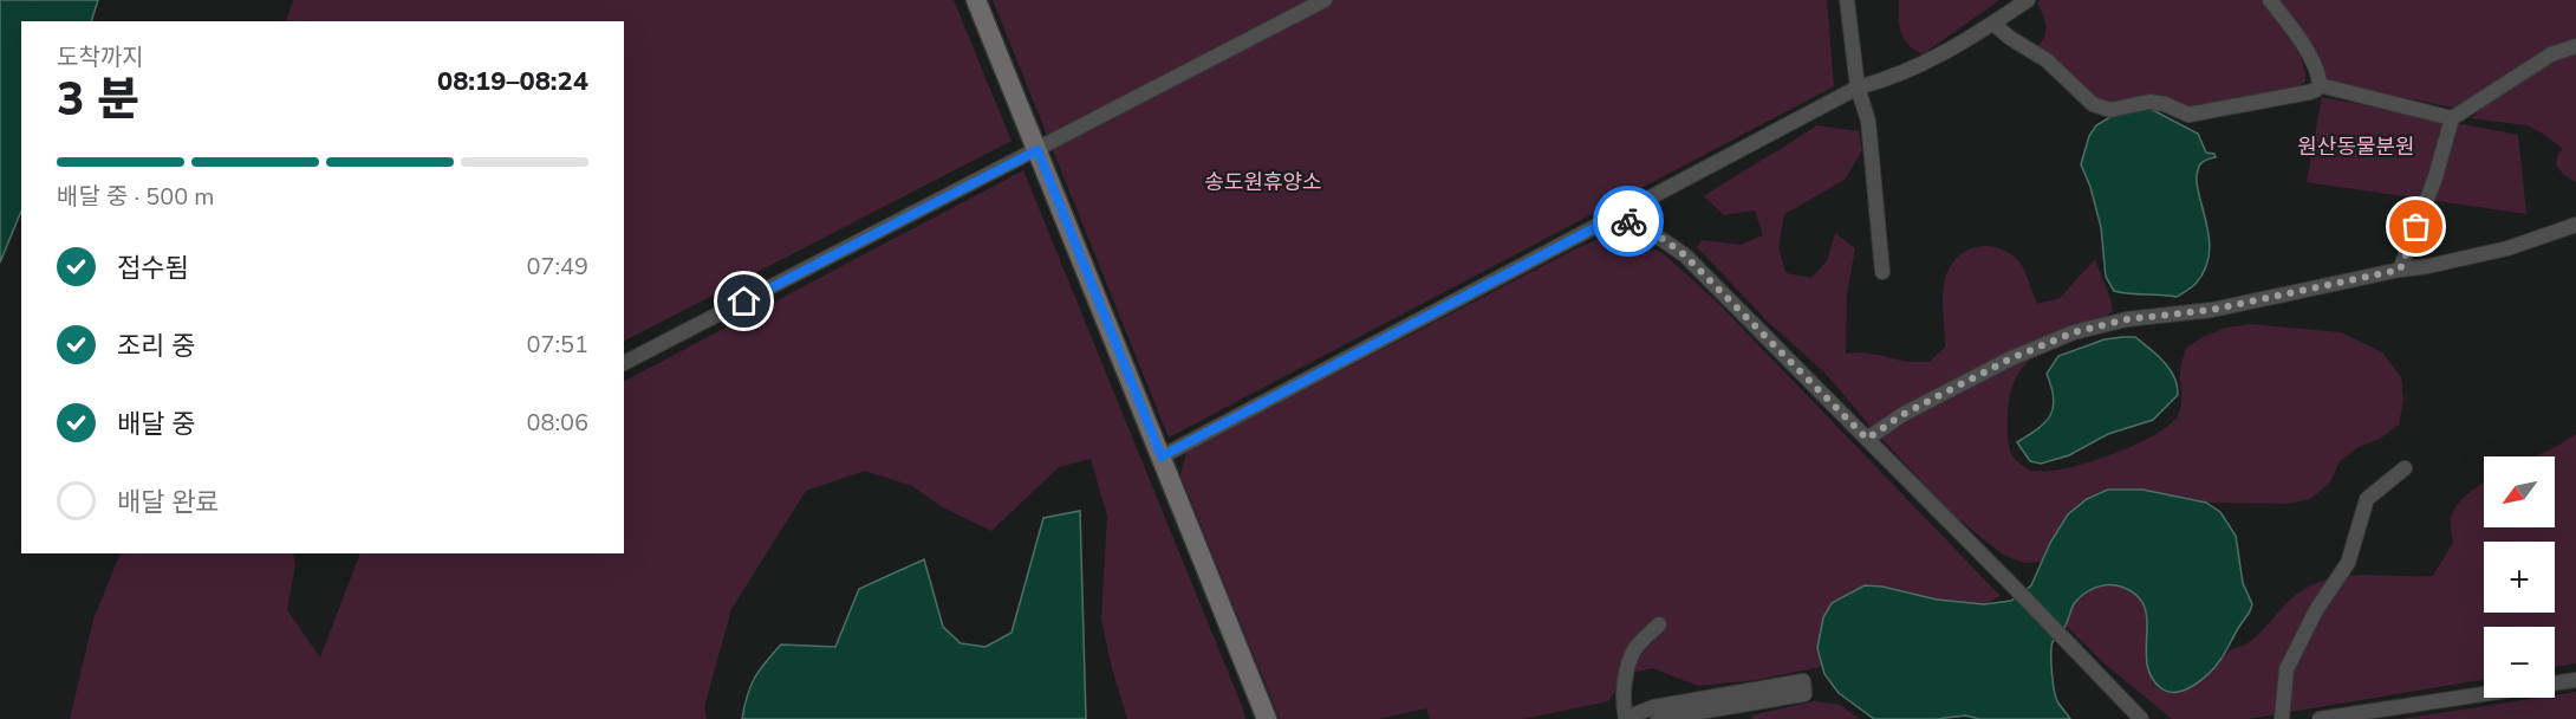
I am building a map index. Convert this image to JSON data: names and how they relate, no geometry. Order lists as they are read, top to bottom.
{
  "parks": ["원산동물분원", "송도원휴양소"],
  "north": "bottom left",
  "page": {
    "heading": ["3 분", "도착까지", "08:19–08:24"],
    "bar": "배달 중 · 500 m",
    "list": [
      ["접수됨", "07:49"],
      ["조리 중", "07:51"],
      ["배달 중", "08:06"],
      "배달 완료"
    ],
    "map_buttons": ["+", "−"]
  }
}
